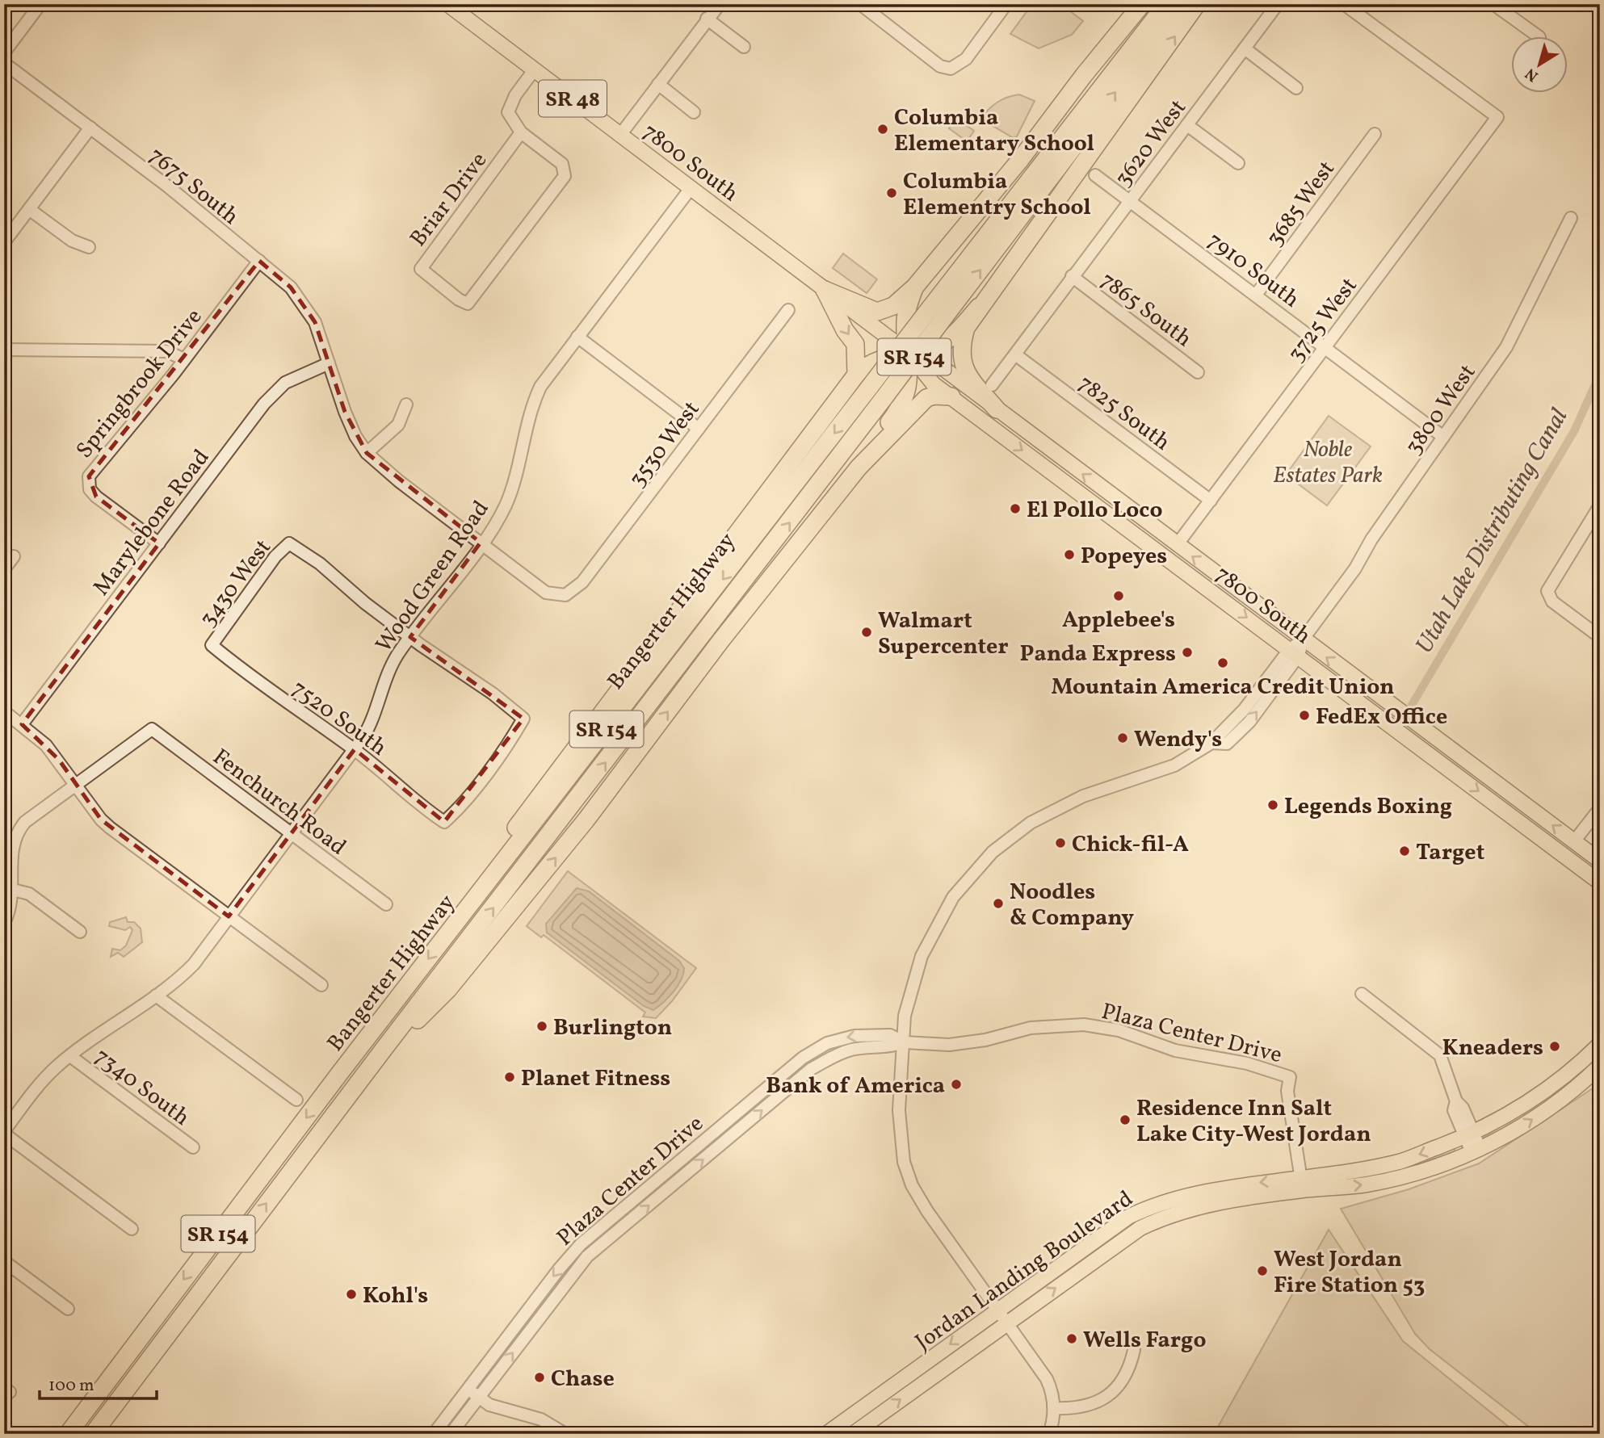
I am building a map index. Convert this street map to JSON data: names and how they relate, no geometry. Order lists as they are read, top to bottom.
{
  "streets": {
    "highway": ["SR 154", "Bangerter Highway"],
    "main road": ["SR 48", "7800 South", "Jordan Landing Boulevard"],
    "street": [
      "3620 West",
      "7675 South",
      "Briar Drive",
      "3685 West",
      "7910 South",
      "7865 South",
      "3725 West",
      "Springbrook Drive",
      "3800 West",
      "7825 South",
      "3530 West",
      "Marylebone Road",
      "Wood Green Road",
      "3430 West",
      "7520 South",
      "Fenchurch Road",
      "Plaza Center Drive",
      "7340 South"
    ]
  },
  "crossings": [
    ["3620 West", "7910 South"],
    ["3620 West", "7865 South"],
    ["3620 West", "7825 South"],
    ["7800 South", "3725 West"],
    ["7800 South", "3800 West"],
    ["7800 South", "Wood Green Road"],
    ["7675 South", "Springbrook Drive"],
    ["7675 South", "3530 West"],
    ["7675 South", "Marylebone Road"],
    ["7675 South", "Wood Green Road"],
    ["3685 West", "7910 South"],
    ["7910 South", "3725 West"],
    ["7910 South", "3800 West"],
    ["3725 West", "7825 South"],
    ["Springbrook Drive", "Marylebone Road"],
    ["3800 West", "Plaza Center Drive"],
    ["3800 West", "Jordan Landing Boulevard"],
    ["Wood Green Road", "3430 West"],
    ["Wood Green Road", "7520 South"],
    ["Wood Green Road", "Fenchurch Road"],
    ["Wood Green Road", "7340 South"],
    ["3430 West", "7520 South"],
    ["Plaza Center Drive", "Jordan Landing Boulevard"]
  ],
  "water": ["Utah Lake Distributing Canal"],
  "parks": ["Noble Estates Park"],
  "places": [
    "Columbia Elementary School",
    "Columbia Elementry School",
    "El Pollo Loco",
    "Popeyes",
    "Applebee's",
    "Walmart Supercenter",
    "Panda Express",
    "Mountain America Credit Union",
    "FedEx Office",
    "Wendy's",
    "Legends Boxing",
    "Chick-fil-A",
    "Target",
    "Noodles & Company",
    "Burlington",
    "Kneaders",
    "Planet Fitness",
    "Bank of America",
    "Residence Inn Salt Lake City-West Jordan",
    "West Jordan Fire Station 53",
    "Kohl's",
    "Wells Fargo",
    "Chase"
  ],
  "scale_bar": "100 m",
  "north": "bottom left"
}
